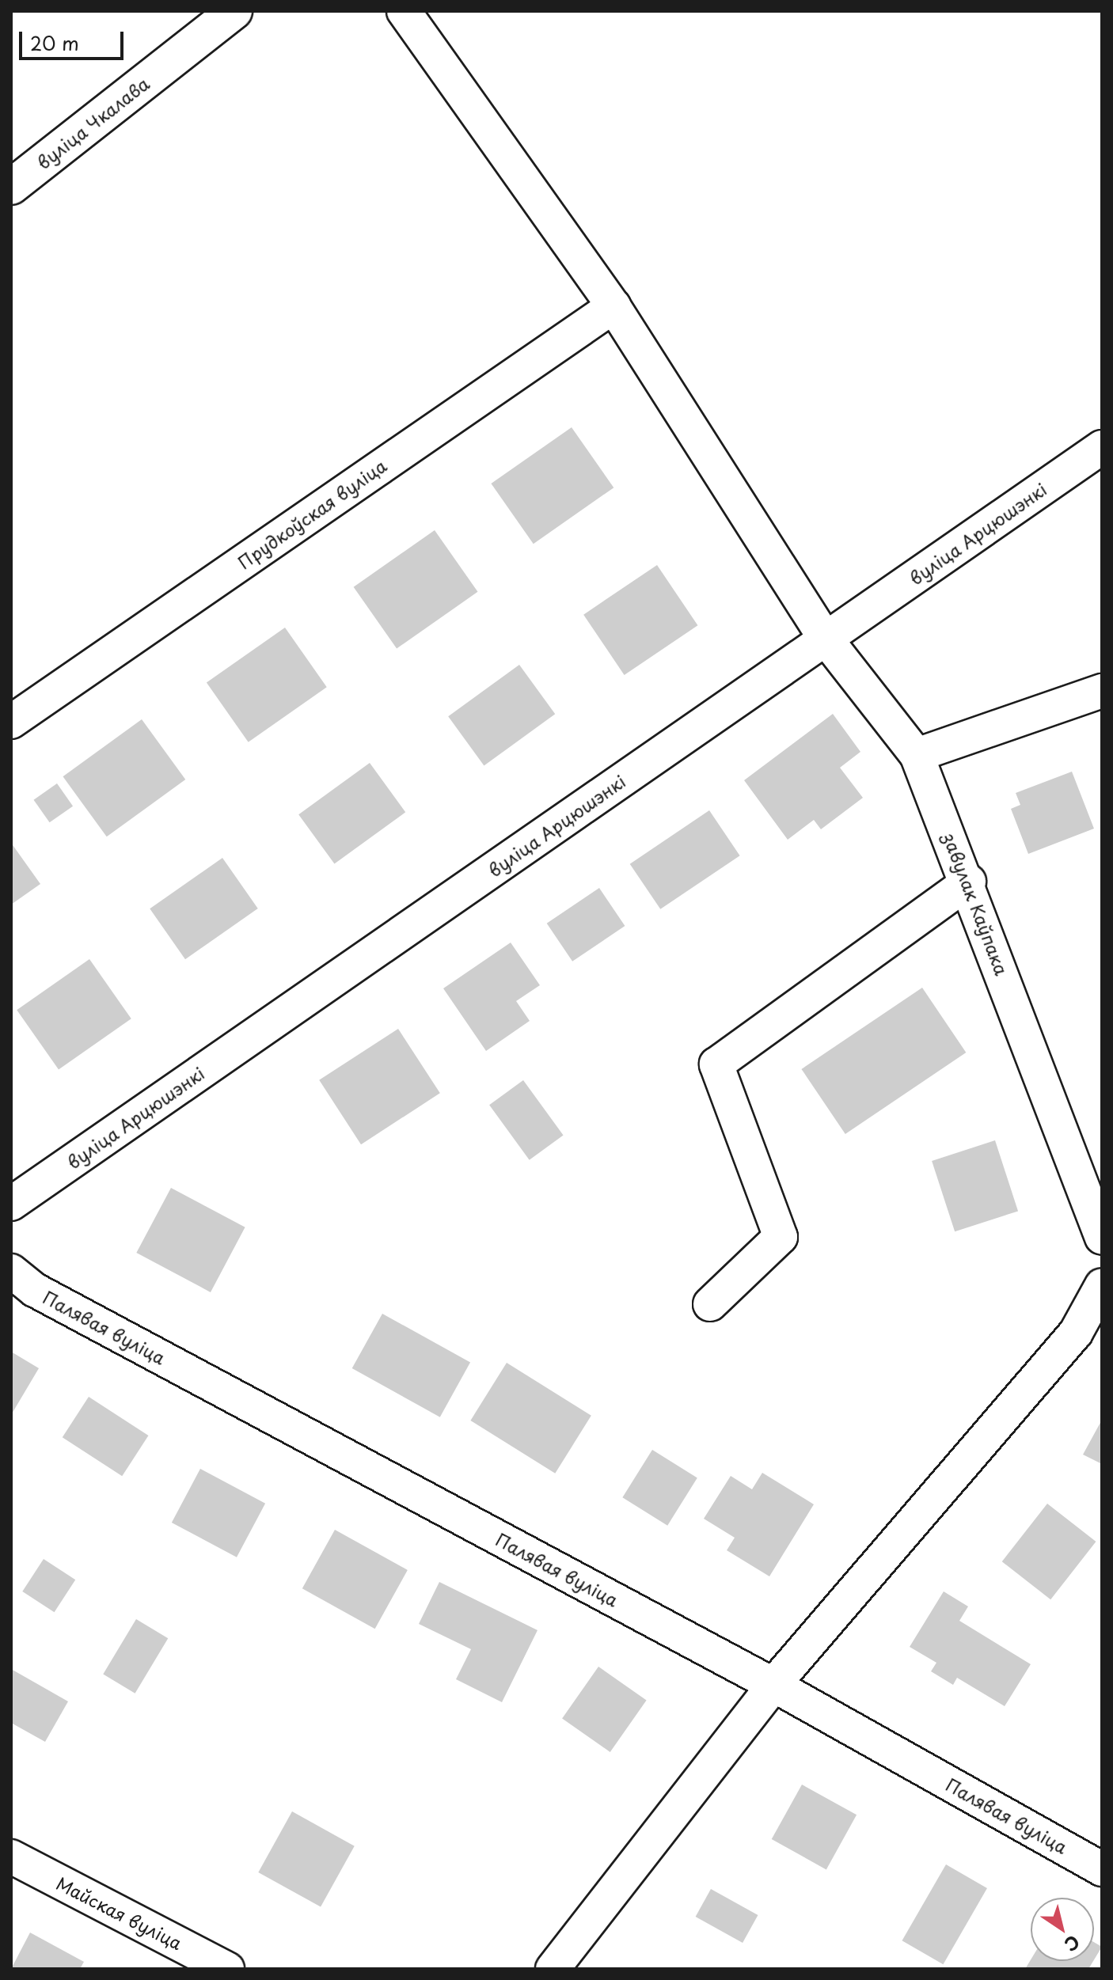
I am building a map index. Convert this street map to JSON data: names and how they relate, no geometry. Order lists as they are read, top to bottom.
{
  "streets": {
    "main road": ["вуліца Чкалава"],
    "street": [
      "Прудкоўская вуліца",
      "вуліца Арцюшэнкі",
      "завулак Каўпака",
      "Палявая вуліца",
      "Майская вуліца"
    ]
  },
  "crossings": [
    ["Прудкоўская вуліца", "завулак Каўпака"],
    ["вуліца Арцюшэнкі", "завулак Каўпака"]
  ],
  "scale_bar": "20 m",
  "north": "bottom right"
}
